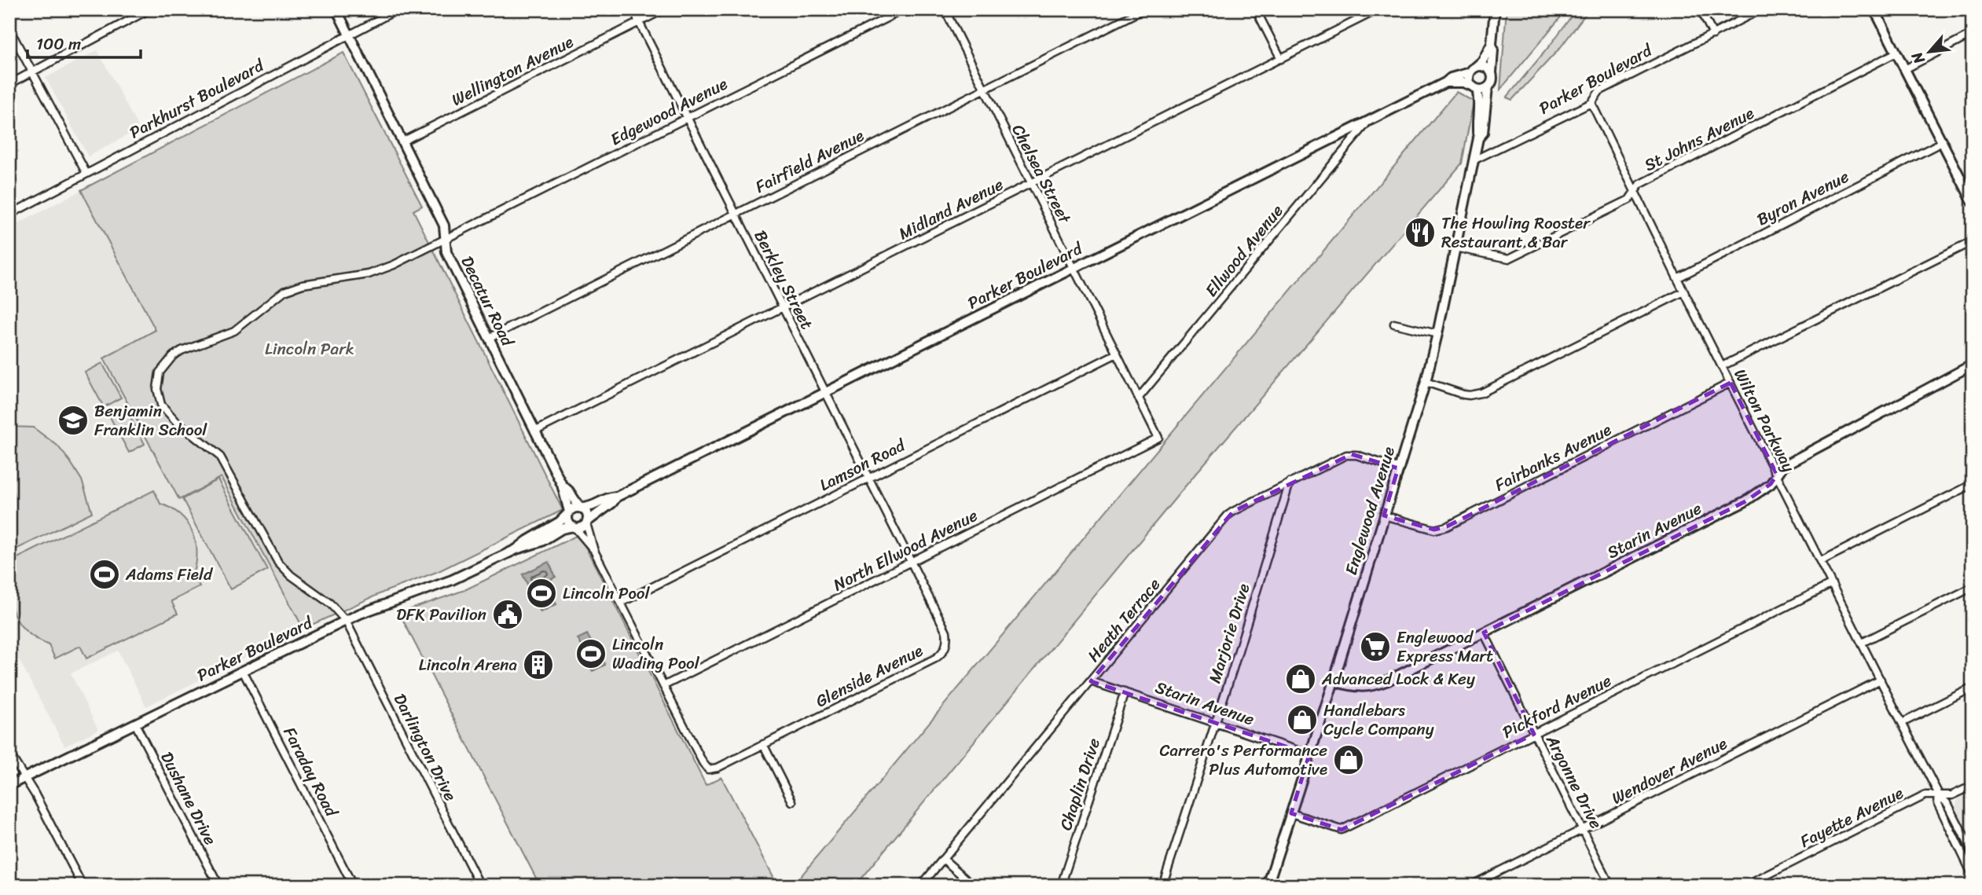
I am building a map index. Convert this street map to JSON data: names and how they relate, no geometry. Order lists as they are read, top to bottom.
{
  "streets": {
    "street": [
      "Wellington Avenue",
      "Parker Boulevard",
      "Parkhurst Boulevard",
      "Edgewood Avenue",
      "St Johns Avenue",
      "Fairfield Avenue",
      "Chelsea Street",
      "Byron Avenue",
      "Midland Avenue",
      "Ellwood Avenue",
      "Berkley Street",
      "Decatur Road",
      "Wilton Parkway",
      "Fairbanks Avenue",
      "Lamson Road",
      "Englewood Avenue",
      "Starin Avenue",
      "North Ellwood Avenue",
      "Heath Terrace",
      "Marjorie Drive",
      "Glenside Avenue",
      "Pickford Avenue",
      "Darlington Drive",
      "Wendover Avenue",
      "Faraday Road",
      "Argonne Drive",
      "Chaplin Drive",
      "Dushane Drive",
      "Fayette Avenue"
    ]
  },
  "crossings": [
    ["Wellington Avenue", "Berkley Street"],
    ["Wellington Avenue", "Decatur Road"],
    ["Parker Boulevard", "Edgewood Avenue"],
    ["Parker Boulevard", "Chelsea Street"],
    ["Parker Boulevard", "Ellwood Avenue"],
    ["Parker Boulevard", "Berkley Street"],
    ["Parker Boulevard", "Decatur Road"],
    ["Parker Boulevard", "Englewood Avenue"],
    ["Parker Boulevard", "Darlington Drive"],
    ["Parker Boulevard", "Faraday Road"],
    ["Parker Boulevard", "Dushane Drive"],
    ["Parkhurst Boulevard", "Decatur Road"],
    ["Edgewood Avenue", "Berkley Street"],
    ["Edgewood Avenue", "Decatur Road"],
    ["Edgewood Avenue", "Darlington Drive"],
    ["St Johns Avenue", "Englewood Avenue"],
    ["Fairfield Avenue", "Chelsea Street"],
    ["Fairfield Avenue", "Berkley Street"],
    ["Fairfield Avenue", "Decatur Road"],
    ["Chelsea Street", "Midland Avenue"],
    ["Chelsea Street", "Ellwood Avenue"],
    ["Chelsea Street", "Lamson Road"],
    ["Chelsea Street", "North Ellwood Avenue"],
    ["Byron Avenue", "Wilton Parkway"],
    ["Midland Avenue", "Berkley Street"],
    ["Midland Avenue", "Decatur Road"],
    ["Berkley Street", "Lamson Road"],
    ["Berkley Street", "North Ellwood Avenue"],
    ["Berkley Street", "Glenside Avenue"],
    ["Wilton Parkway", "Fairbanks Avenue"],
    ["Wilton Parkway", "Starin Avenue"],
    ["Wilton Parkway", "Pickford Avenue"],
    ["Fairbanks Avenue", "Englewood Avenue"],
    ["Englewood Avenue", "Starin Avenue"],
    ["Englewood Avenue", "Heath Terrace"],
    ["Englewood Avenue", "Pickford Avenue"],
    ["Starin Avenue", "Heath Terrace"],
    ["Starin Avenue", "Marjorie Drive"],
    ["Starin Avenue", "Argonne Drive"],
    ["Starin Avenue", "Chaplin Drive"],
    ["North Ellwood Avenue", "Glenside Avenue"],
    ["Heath Terrace", "Marjorie Drive"],
    ["Pickford Avenue", "Argonne Drive"],
    ["Wendover Avenue", "Argonne Drive"]
  ],
  "parks": ["Lincoln Park"],
  "places": {
    "restaurant": ["The Howling Rooster Restaurant & Bar"],
    "school or university": ["Benjamin Franklin School"],
    "sports": ["Adams Field", "Lincoln Pool", "Lincoln Wading Pool"],
    "public building": ["DFK Pavilion"],
    "supermarket": ["Englewood Express Mart"],
    "building": ["Lincoln Arena"],
    "shop": ["Advanced Lock & Key", "Handlebars Cycle Company", "Carrero's Performance Plus Automotive"]
  },
  "scale_bar": "100 m",
  "north": "bottom left"
}
